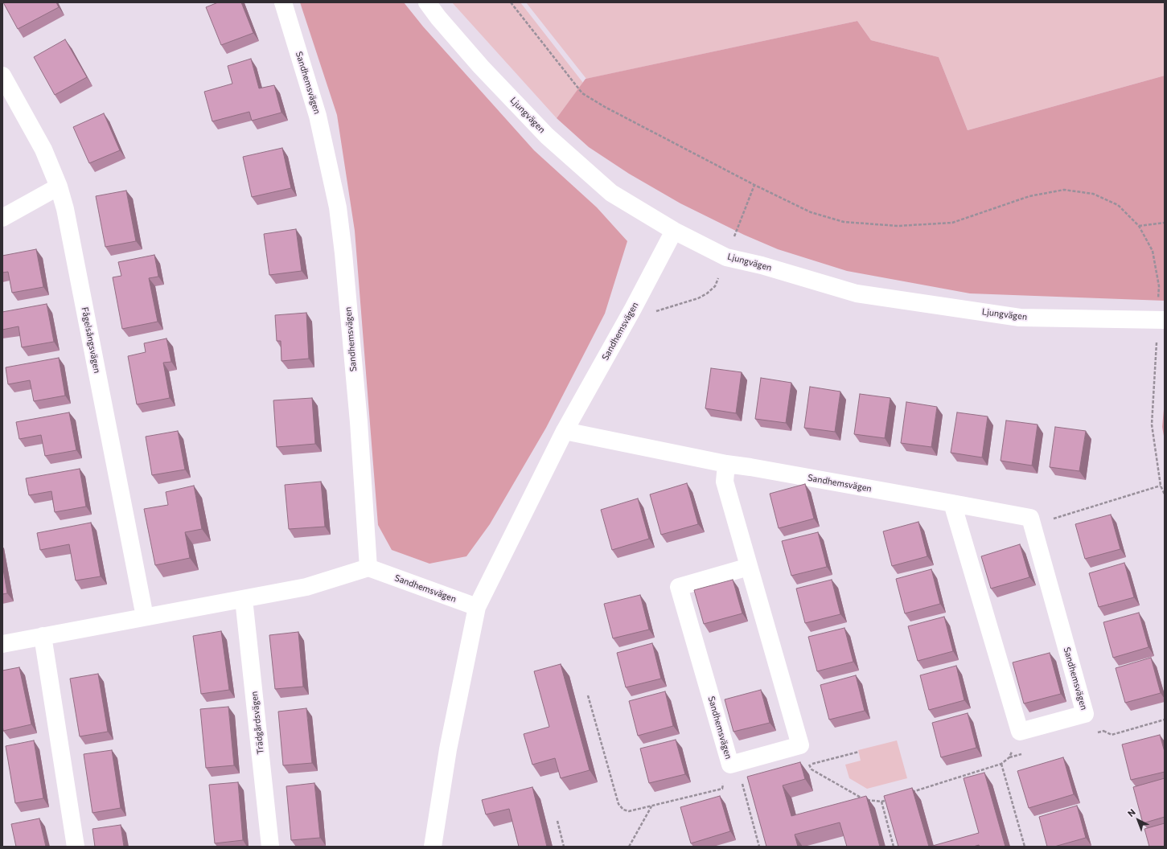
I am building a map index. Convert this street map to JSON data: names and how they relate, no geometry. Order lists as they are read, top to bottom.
{
  "streets": {
    "street": [
      "Sandhemsvägen",
      "Ljungvägen",
      "Fågelsångsvägen",
      "Trädgårdsvägen"
    ]
  },
  "crossings": [
    ["Sandhemsvägen", "Ljungvägen"]
  ],
  "north": "top left"
}
